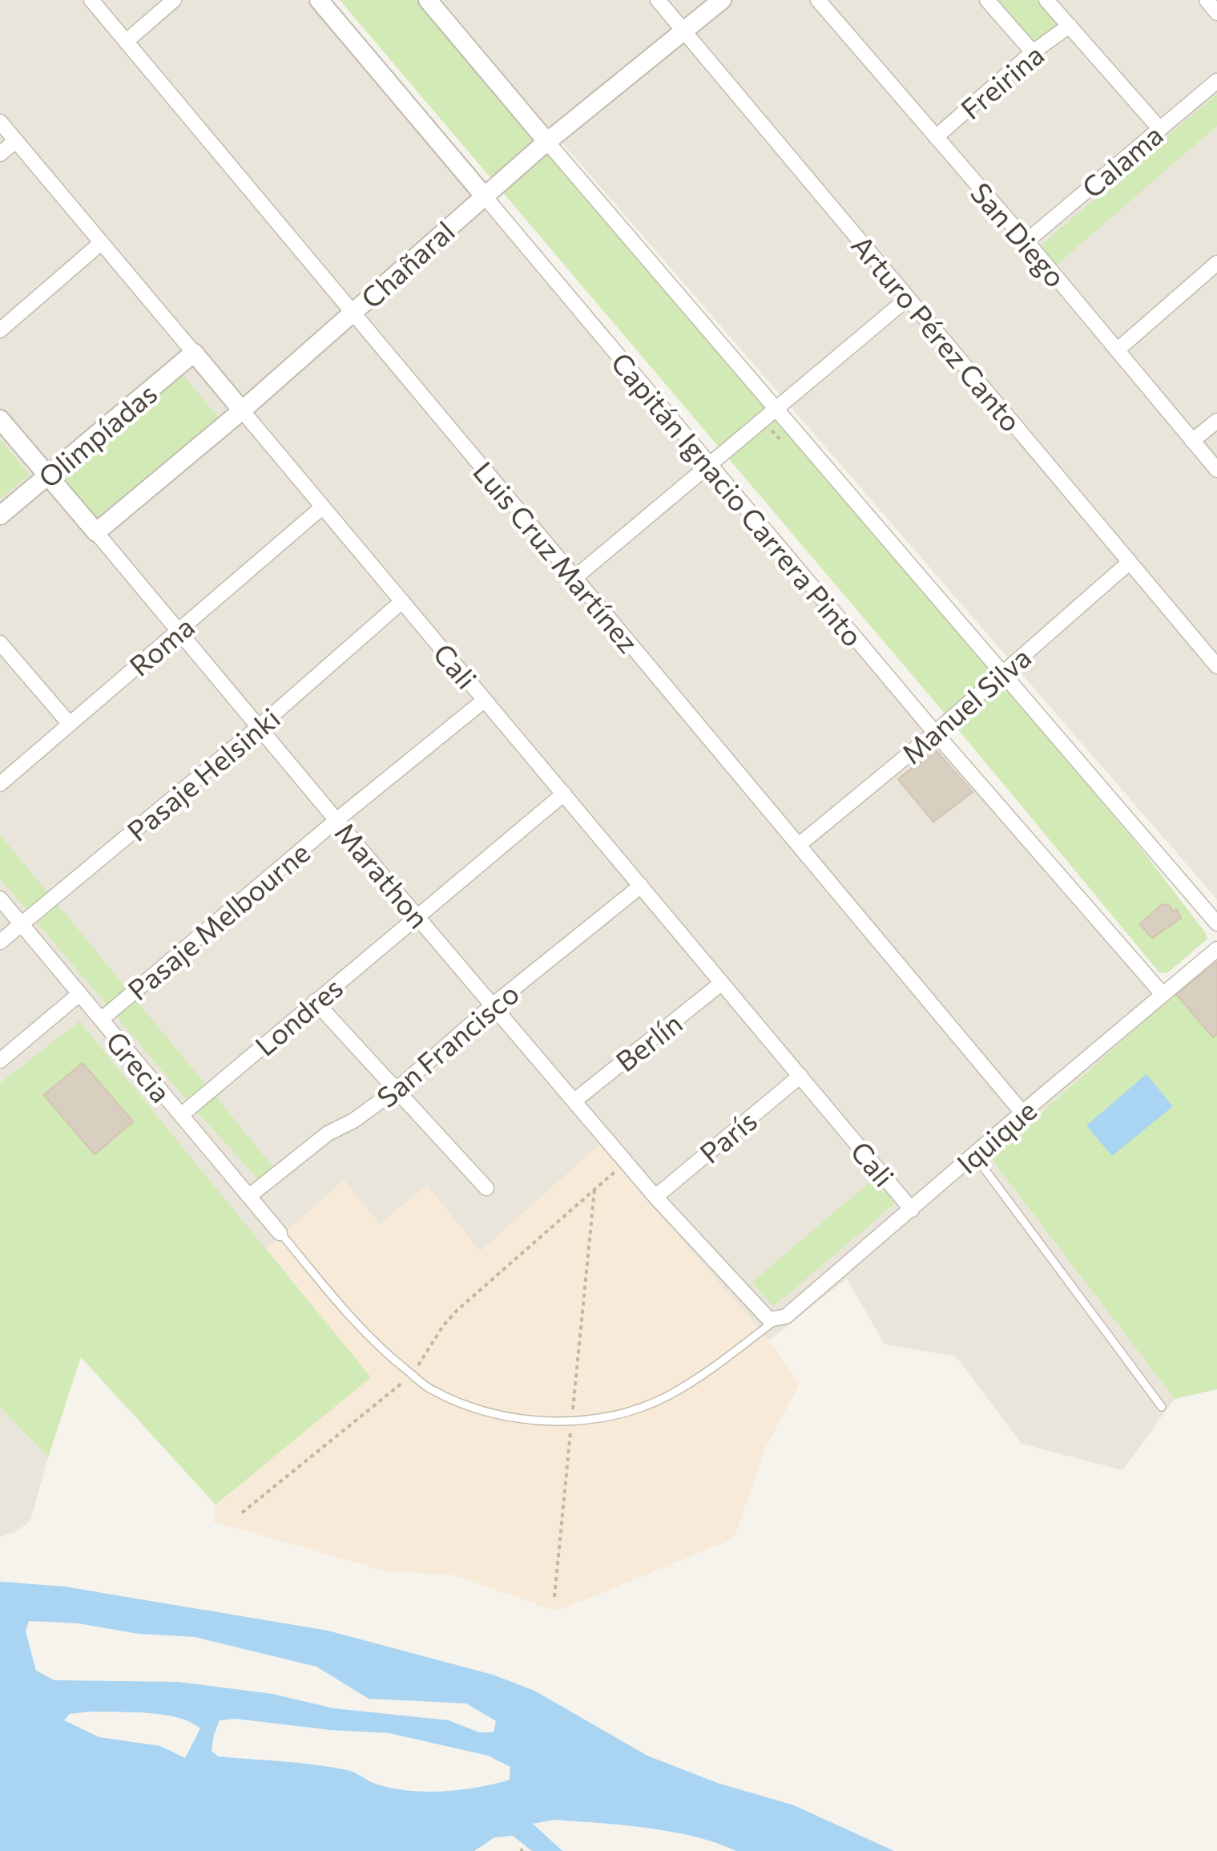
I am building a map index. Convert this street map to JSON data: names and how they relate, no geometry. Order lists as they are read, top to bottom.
{
  "streets": {
    "street": [
      "Freirina",
      "Calama",
      "San Diego",
      "Chañaral",
      "Arturo Pérez Canto",
      "Olimpíadas",
      "Capitán Ignacio Carrera Pinto",
      "Luis Cruz Martínez",
      "Roma",
      "Cali",
      "Manuel Silva",
      "Pasaje Helsinki",
      "Marathon",
      "Pasaje Melbourne",
      "Londres",
      "Berlín",
      "San Francisco",
      "Grecia",
      "París",
      "Iquique"
    ]
  },
  "crossings": [
    ["Freirina", "San Diego"],
    ["Calama", "San Diego"],
    ["Chañaral", "Arturo Pérez Canto"],
    ["Chañaral", "Capitán Ignacio Carrera Pinto"],
    ["Chañaral", "Luis Cruz Martínez"],
    ["Chañaral", "Cali"],
    ["Chañaral", "Marathon"],
    ["Arturo Pérez Canto", "Manuel Silva"],
    ["Olimpíadas", "Cali"],
    ["Olimpíadas", "Marathon"],
    ["Capitán Ignacio Carrera Pinto", "Manuel Silva"],
    ["Capitán Ignacio Carrera Pinto", "Iquique"],
    ["Luis Cruz Martínez", "Manuel Silva"],
    ["Luis Cruz Martínez", "Iquique"],
    ["Roma", "Cali"],
    ["Roma", "Marathon"],
    ["Cali", "Pasaje Helsinki"],
    ["Cali", "Pasaje Melbourne"],
    ["Cali", "Londres"],
    ["Cali", "Berlín"],
    ["Cali", "San Francisco"],
    ["Cali", "París"],
    ["Cali", "Iquique"],
    ["Pasaje Helsinki", "Marathon"],
    ["Pasaje Helsinki", "Grecia"],
    ["Marathon", "Pasaje Melbourne"],
    ["Marathon", "Londres"],
    ["Marathon", "Berlín"],
    ["Marathon", "San Francisco"],
    ["Marathon", "París"],
    ["Marathon", "Iquique"],
    ["Pasaje Melbourne", "Grecia"],
    ["Londres", "Grecia"],
    ["San Francisco", "Grecia"]
  ]
}
